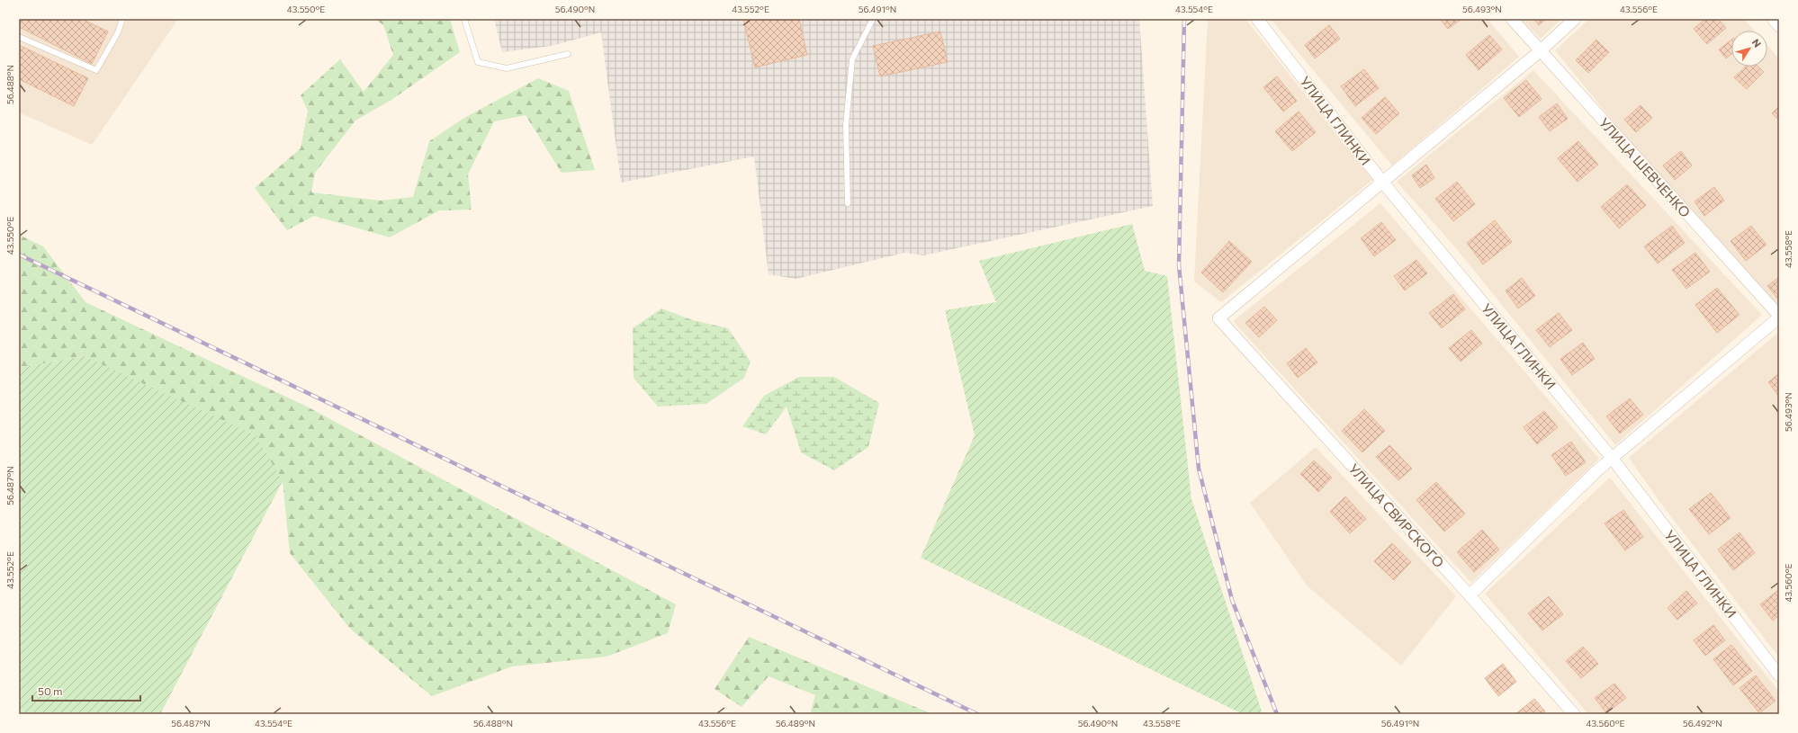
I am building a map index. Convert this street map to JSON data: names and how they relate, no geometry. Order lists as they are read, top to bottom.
{
  "streets": {
    "street": ["УЛИЦА ГЛИНКИ", "УЛИЦА ШЕВЧЕНКО", "УЛИЦА СВИРСКОГО"]
  },
  "crossings": [
    ["УЛИЦА ГЛИНКИ", "УЛИЦА СВИРСКОГО"]
  ],
  "scale_bar": "50 m",
  "north": "top right",
  "coordinates": [
    "43.550°E",
    "56.490°N",
    "43.552°E",
    "56.491°N",
    "43.554°E",
    "56.493°N",
    "43.556°E",
    "56.488°N",
    "43.558°E",
    "56.487°N",
    "43.560°E",
    "56.489°N",
    "56.492°N"
  ]
}
